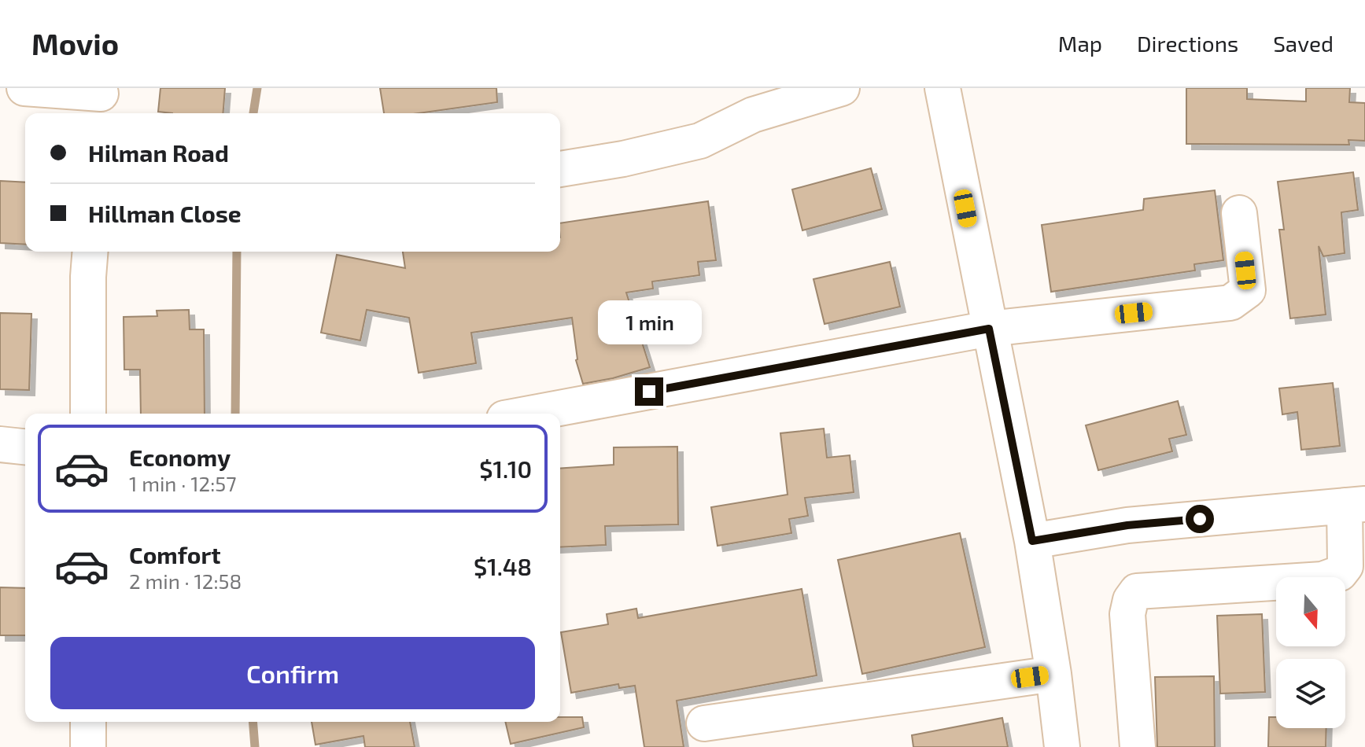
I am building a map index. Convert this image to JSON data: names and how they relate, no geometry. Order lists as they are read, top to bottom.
{
  "north": "bottom",
  "page": {
    "header": "Movio",
    "nav": ["Map", "Directions", "Saved"],
    "banner": ["Hilman Road", "Hillman Close"],
    "bubble": "1 min",
    "list": [
      {
        "name": "Economy",
        "note": "1 min · 12:57",
        "value": "$1.10"
      },
      {
        "name": "Comfort",
        "note": "2 min · 12:58",
        "value": "$1.48"
      }
    ],
    "buttons": "Confirm"
  }
}
